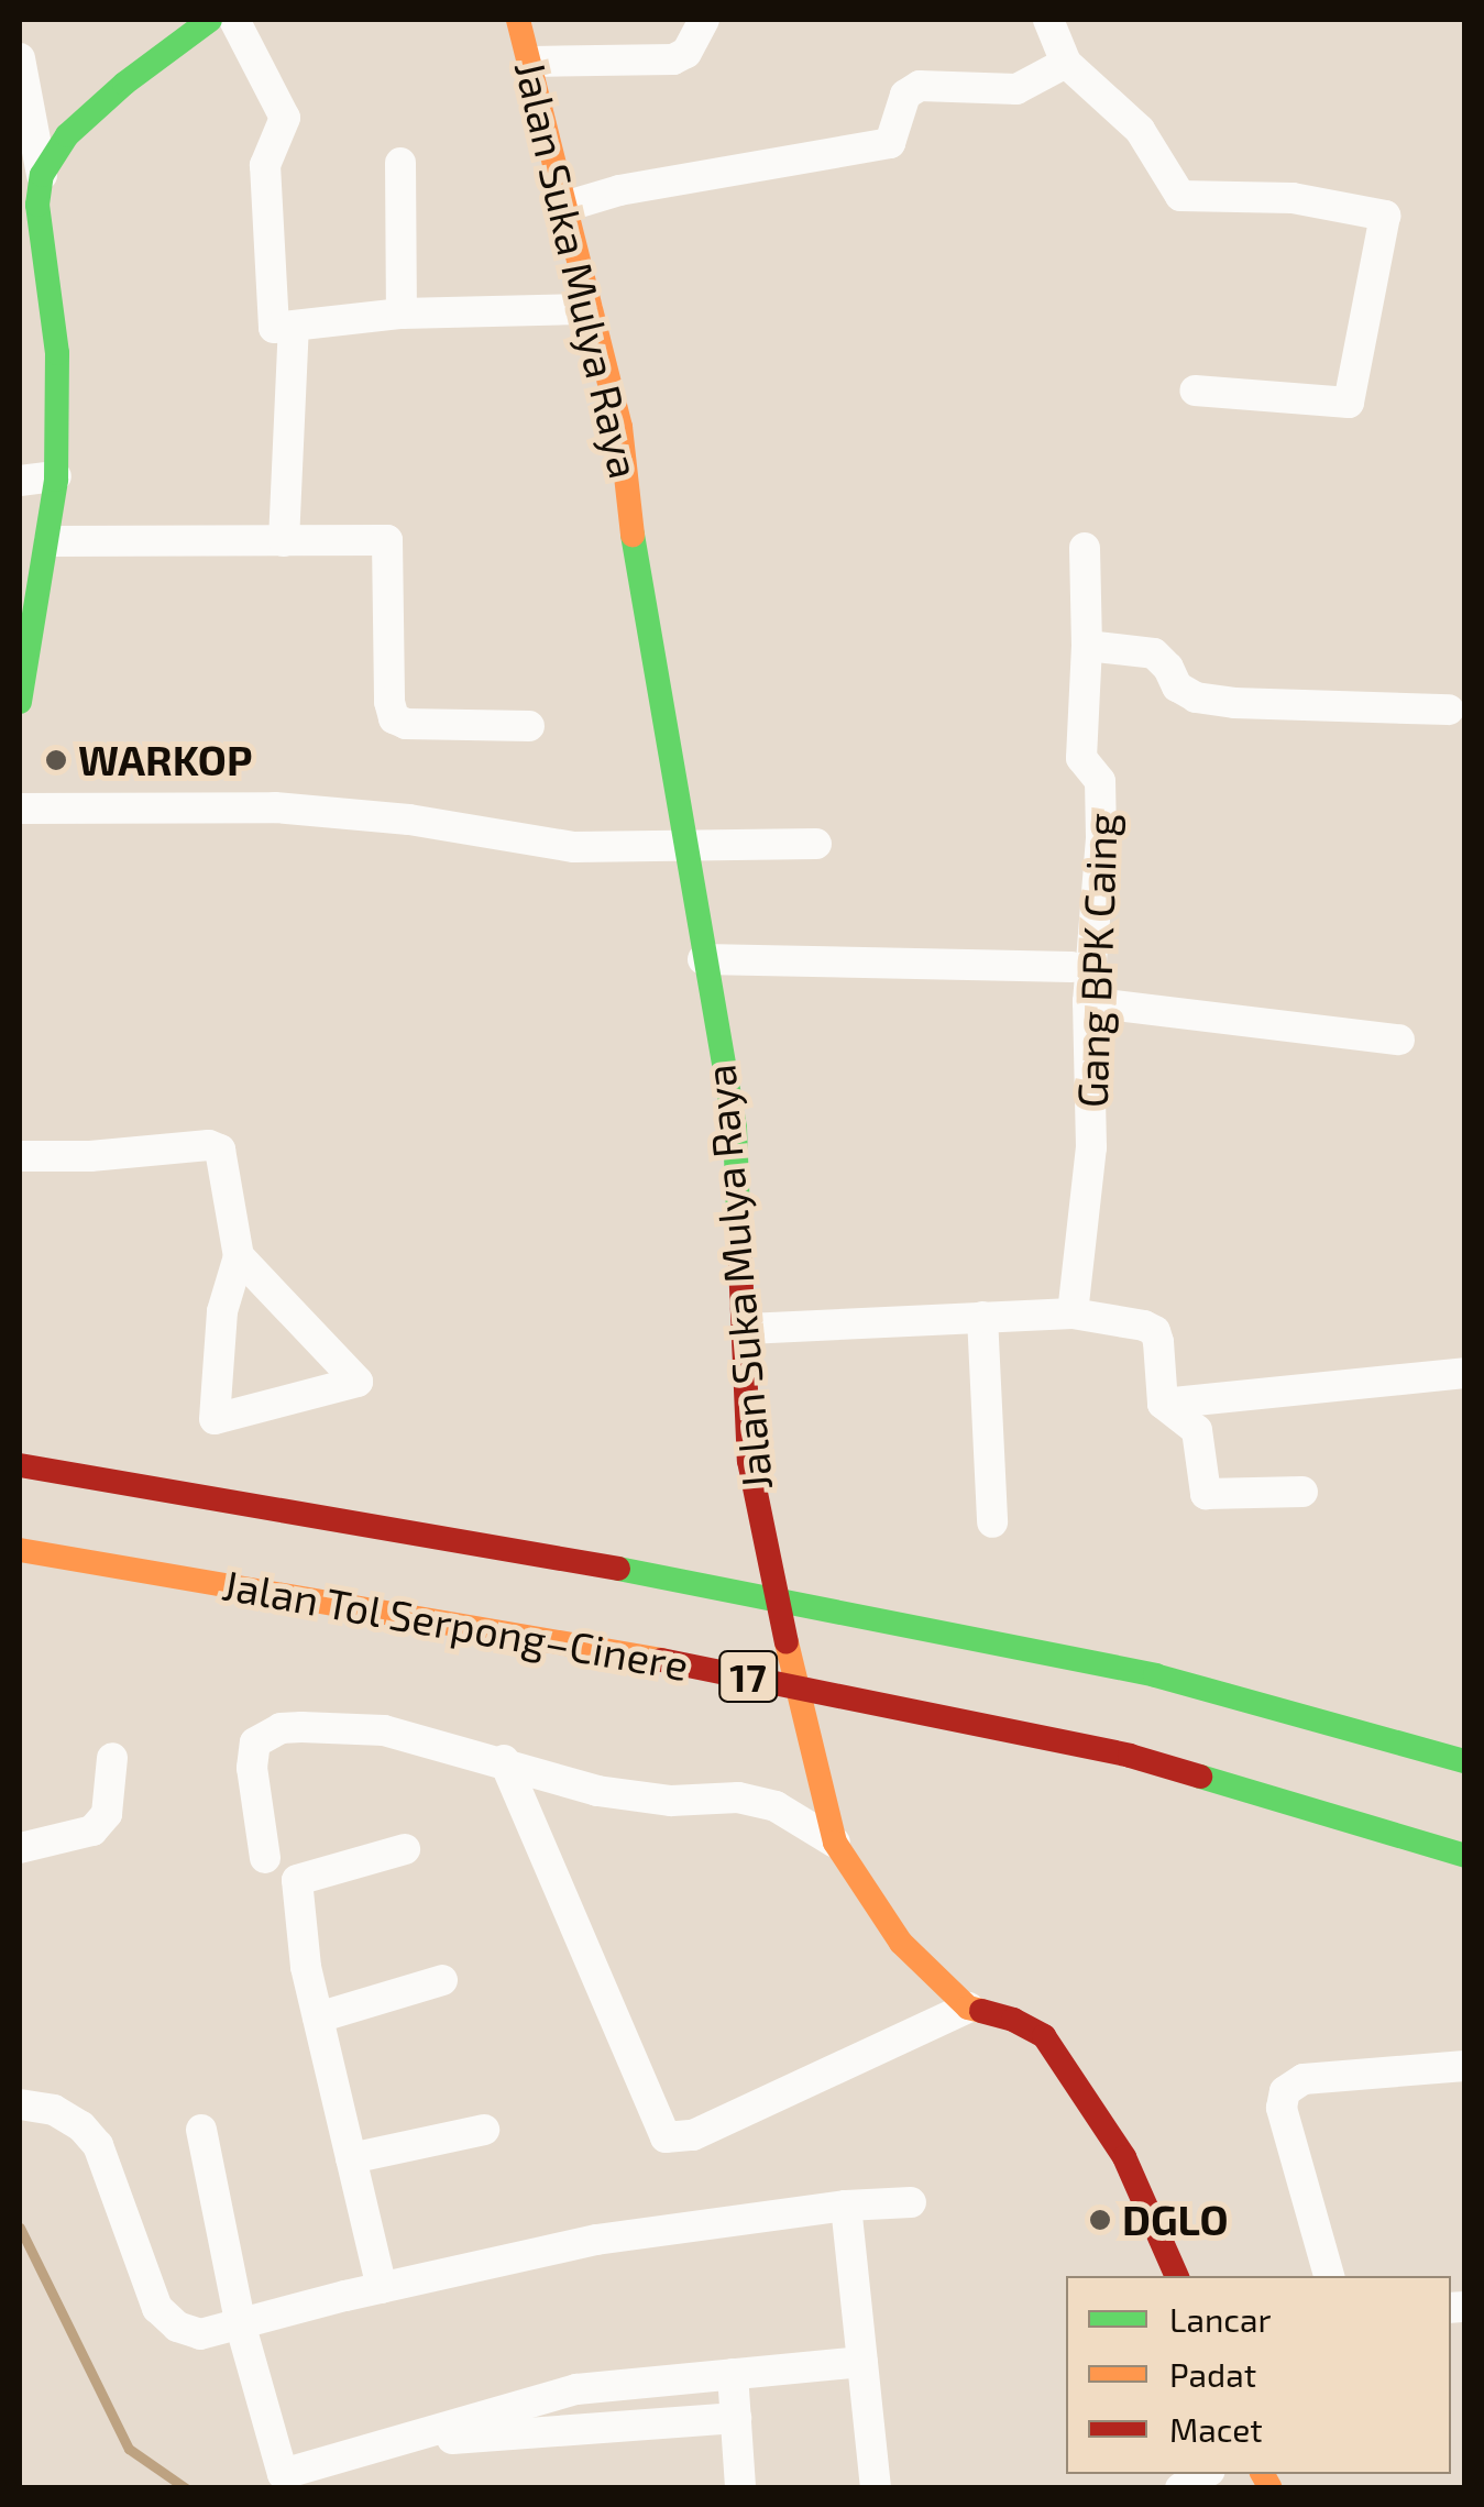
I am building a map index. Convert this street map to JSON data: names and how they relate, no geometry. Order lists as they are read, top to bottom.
{
  "streets": {
    "main road": ["Jalan Suka Mulya Raya", "Jalan Tol Serpong–Cinere", "17"],
    "street": ["Gang BPK Caing"]
  },
  "places": ["WARKOP", "DGLO"],
  "legend": ["Lancar", "Padat", "Macet"]
}
